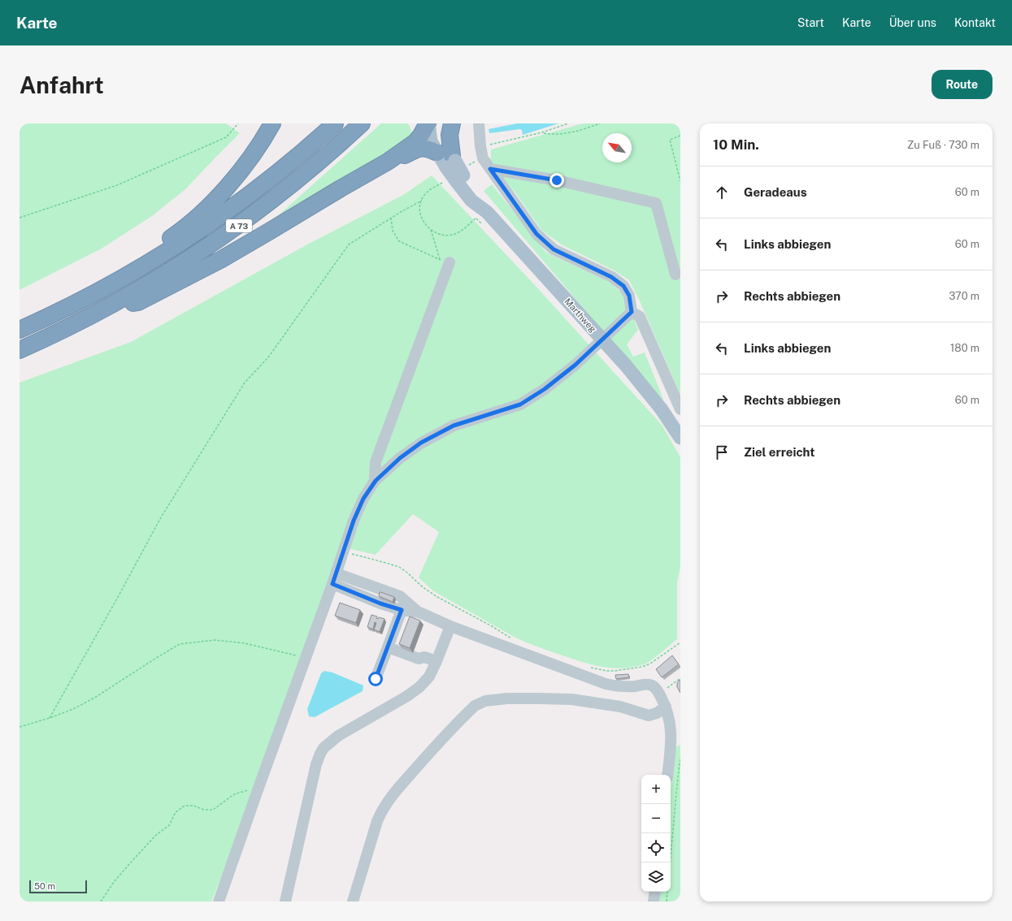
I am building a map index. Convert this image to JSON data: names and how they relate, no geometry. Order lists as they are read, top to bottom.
{
  "streets": {
    "highway": ["A 73"],
    "main road": ["Marthweg"]
  },
  "scale_bar": "50 m",
  "north": "top left",
  "page": {
    "header": "Karte",
    "nav": [
      "Start",
      "Karte",
      "Über uns",
      "Kontakt"
    ],
    "buttons": "Route",
    "title": "Anfahrt",
    "heading": ["10 Min.", "Zu Fuß · 730 m"],
    "list": [
      ["Geradeaus", "60 m"],
      ["Links abbiegen", "60 m"],
      ["Rechts abbiegen", "370 m"],
      ["Links abbiegen", "180 m"],
      ["Rechts abbiegen", "60 m"],
      "Ziel erreicht"
    ],
    "map_buttons": ["+", "−"],
    "scale": "50 m"
  }
}
